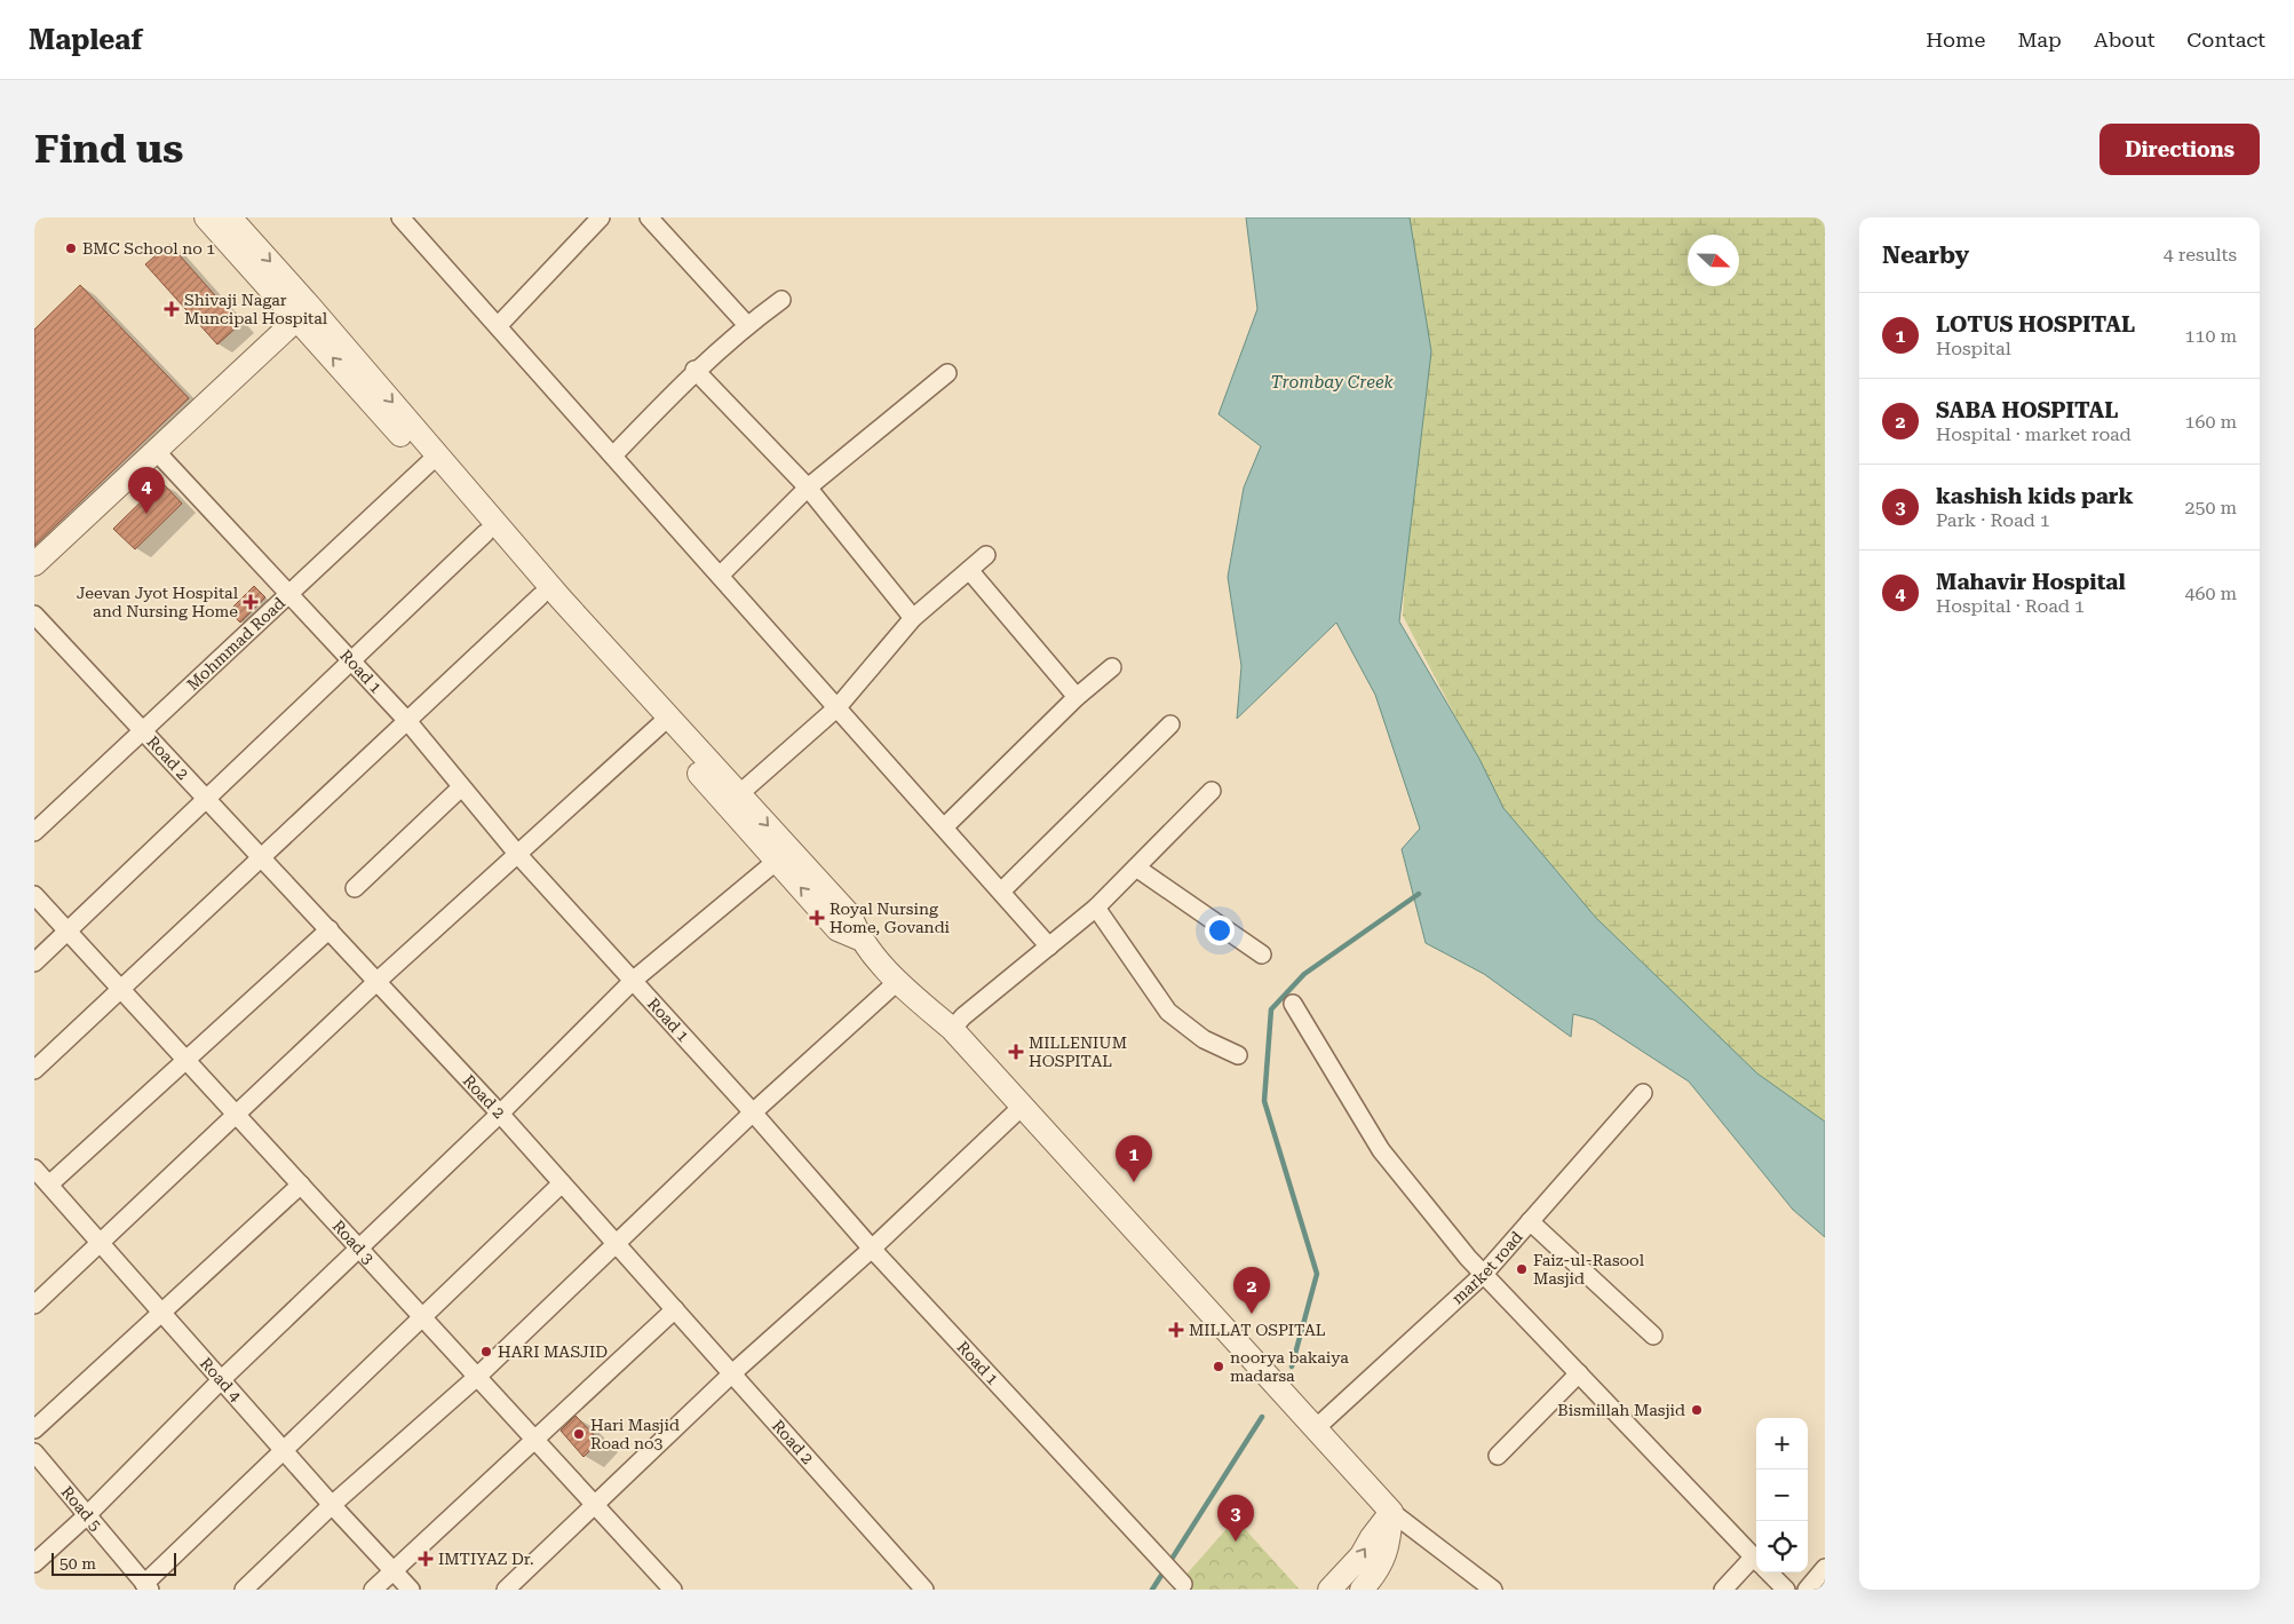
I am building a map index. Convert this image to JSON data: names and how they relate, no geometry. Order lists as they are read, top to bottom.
{
  "streets": {
    "street": [
      "Mohmmad Road",
      "Road 1",
      "Road 2",
      "Road 3",
      "market road",
      "Road 4",
      "Road 5"
    ]
  },
  "crossings": [
    ["Mohmmad Road", "Road 1"],
    ["Mohmmad Road", "Road 2"]
  ],
  "water": ["Trombay Creek"],
  "places": {
    "other": [
      "BMC School no 1",
      "Faiz-ul-Rasool Masjid",
      "HARI MASJID",
      "noorya bakaiya madarsa",
      "Bismillah Masjid",
      "Hari Masjid Road no3"
    ],
    "health": [
      "Shivaji Nagar Muncipal Hospital",
      "Jeevan Jyot Hospital and Nursing Home",
      "Royal Nursing Home, Govandi",
      "MILLENIUM HOSPITAL",
      "MILLAT OSPITAL",
      "IMTIYAZ Dr."
    ]
  },
  "scale_bar": "50 m",
  "north": "right",
  "page": {
    "header": "Mapleaf",
    "nav": [
      "Home",
      "Map",
      "About",
      "Contact"
    ],
    "buttons": "Directions",
    "title": "Find us",
    "heading": ["Nearby", "4 results"],
    "list": [
      {
        "mark": "1",
        "name": "LOTUS HOSPITAL",
        "note": "Hospital",
        "value": "110 m"
      },
      {
        "mark": "2",
        "name": "SABA HOSPITAL",
        "note": "Hospital · market road",
        "value": "160 m"
      },
      {
        "mark": "3",
        "name": "kashish kids park",
        "note": "Park · Road 1",
        "value": "250 m"
      },
      {
        "mark": "4",
        "name": "Mahavir Hospital",
        "note": "Hospital · Road 1",
        "value": "460 m"
      }
    ],
    "pins": [
      "4",
      "1",
      "2",
      "3"
    ],
    "map_buttons": ["+", "−"],
    "scale": "50 m"
  }
}
